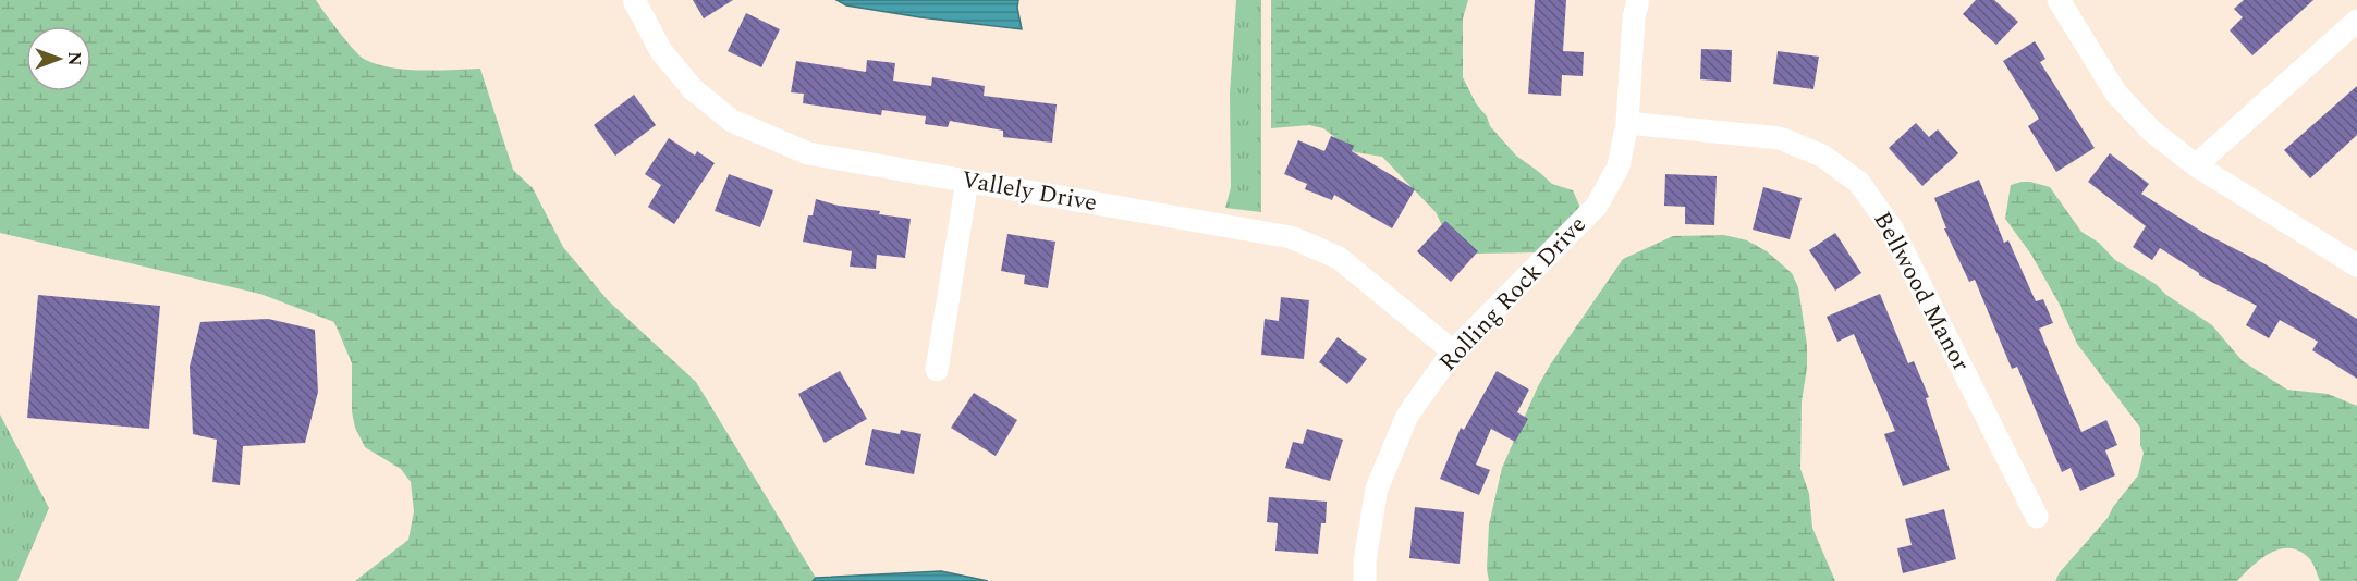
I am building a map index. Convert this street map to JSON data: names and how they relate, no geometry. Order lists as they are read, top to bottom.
{
  "streets": {
    "street": ["Vallely Drive", "Bellwood Manor", "Rolling Rock Drive"]
  },
  "crossings": [
    ["Vallely Drive", "Rolling Rock Drive"],
    ["Bellwood Manor", "Rolling Rock Drive"]
  ],
  "north": "right"
}
